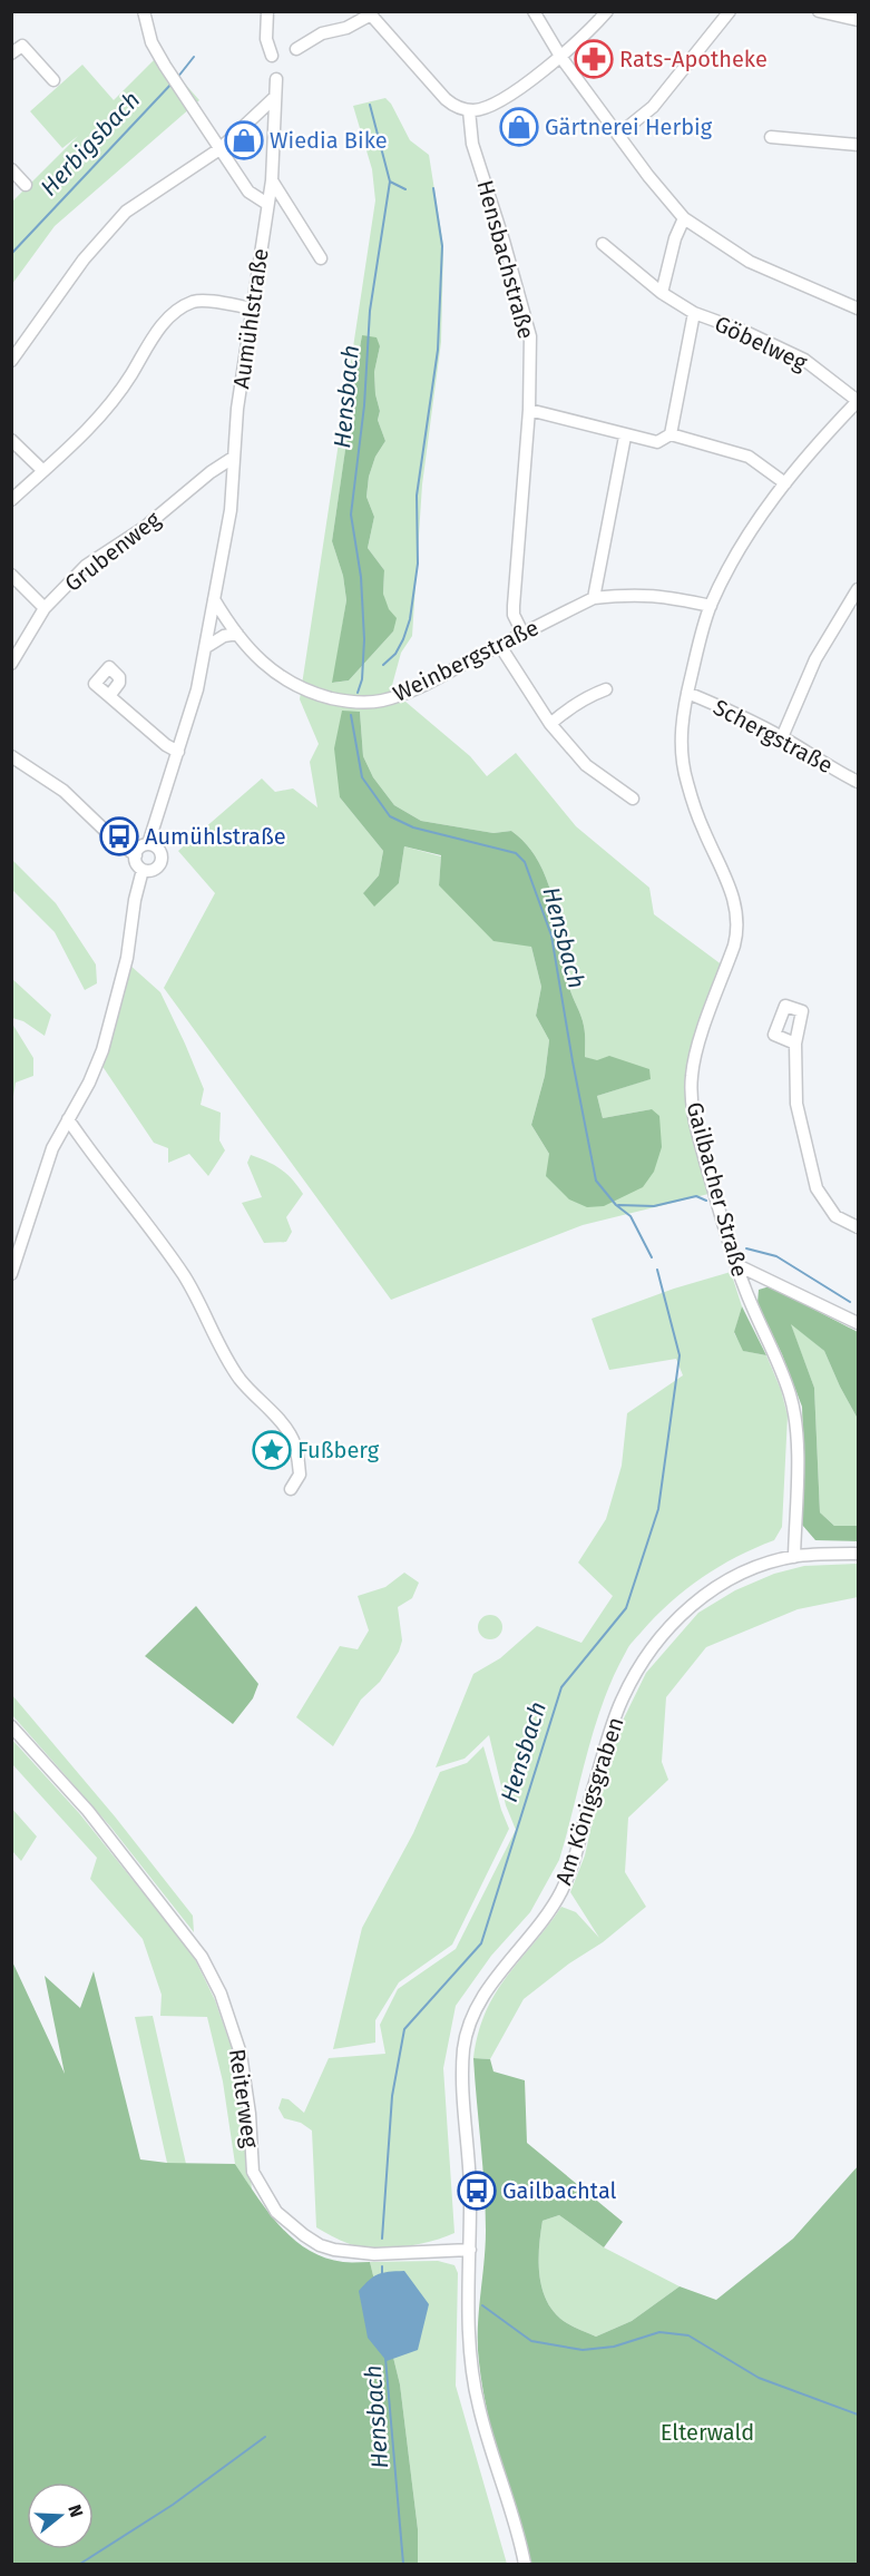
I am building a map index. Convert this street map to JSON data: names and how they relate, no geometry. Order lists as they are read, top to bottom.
{
  "streets": {
    "street": [
      "Hensbachstraße",
      "Aumühlstraße",
      "Göbelweg",
      "Grubenweg",
      "Weinbergstraße",
      "Schergstraße",
      "Gailbacher Straße",
      "Am Königsgraben",
      "Reiterweg"
    ]
  },
  "crossings": [
    ["Hensbachstraße", "Weinbergstraße"],
    ["Aumühlstraße", "Grubenweg"],
    ["Aumühlstraße", "Weinbergstraße"],
    ["Göbelweg", "Gailbacher Straße"],
    ["Weinbergstraße", "Gailbacher Straße"],
    ["Schergstraße", "Gailbacher Straße"],
    ["Gailbacher Straße", "Am Königsgraben"],
    ["Am Königsgraben", "Reiterweg"]
  ],
  "water": ["Herbigsbach", "Hensbach"],
  "parks": ["Elterwald"],
  "places": {
    "pharmacy": ["Rats-Apotheke"],
    "shop": ["Gärtnerei Herbig", "Wiedia Bike"],
    "bus stop": ["Aumühlstraße", "Gailbachtal"],
    "place": ["Fußberg"]
  },
  "north": "right"
}
